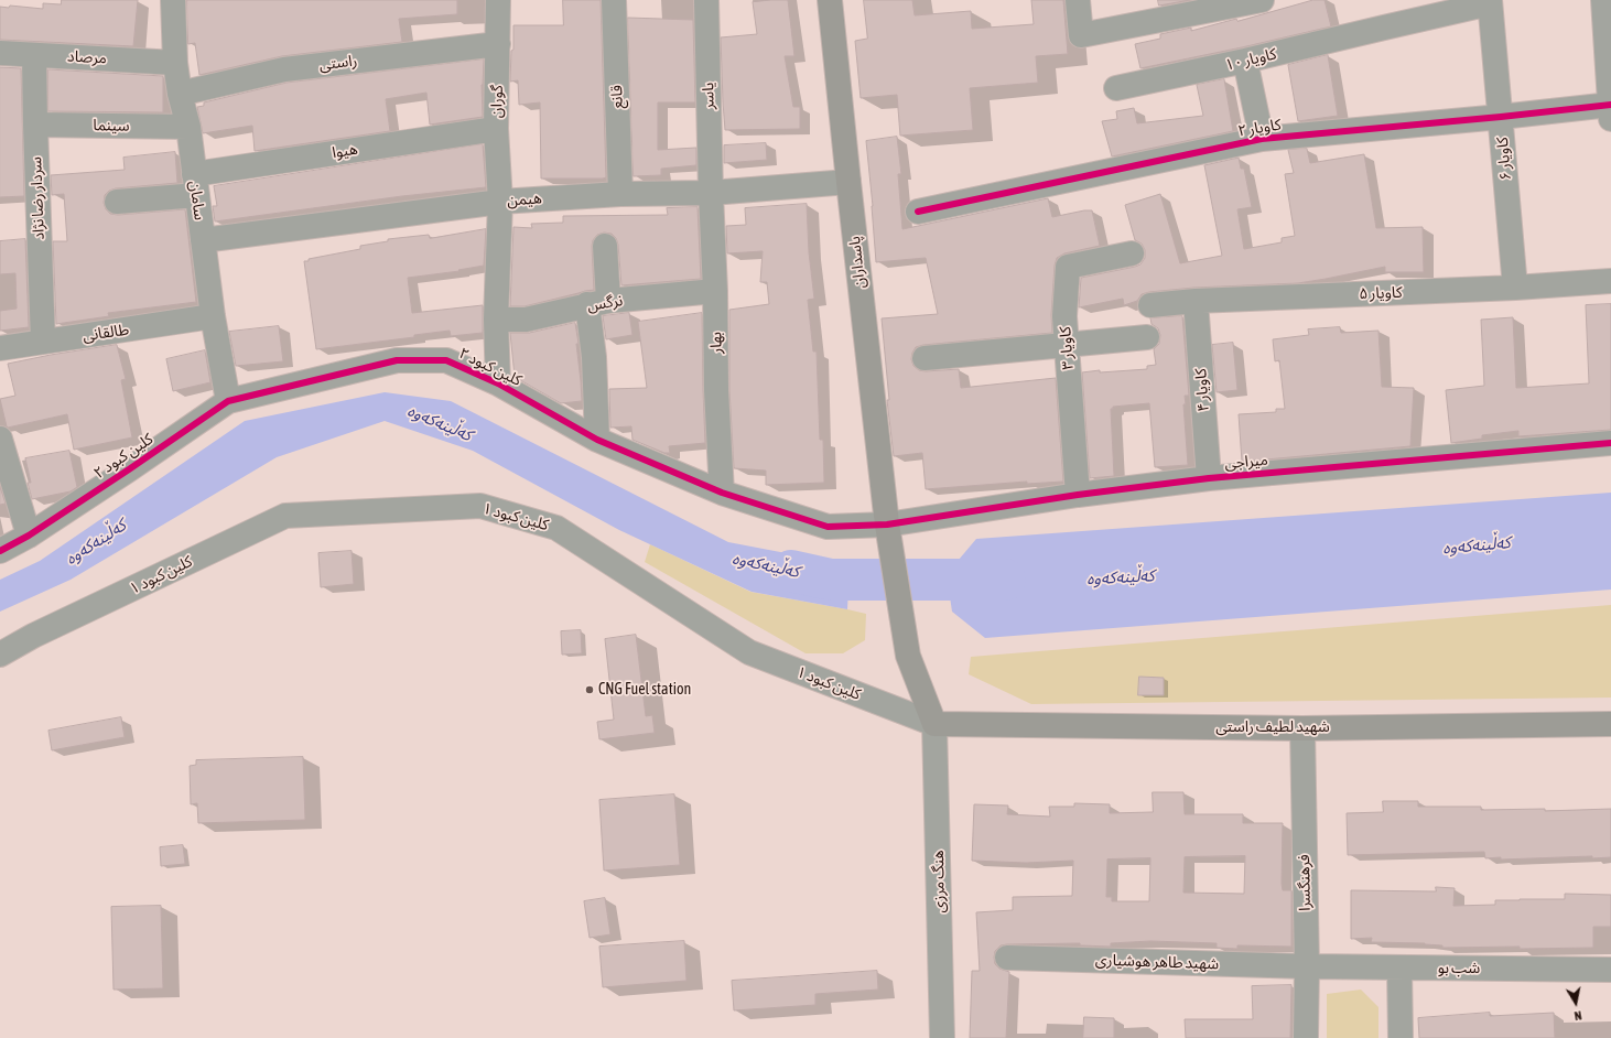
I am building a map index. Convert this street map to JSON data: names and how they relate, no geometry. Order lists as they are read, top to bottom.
{
  "streets": {
    "main road": ["پاسداران", "شهید لطیف راستی"],
    "street": [
      "مرصاد",
      "کاویار ۱۰",
      "راستی",
      "یاسر",
      "قانع",
      "گوران",
      "سینما",
      "کاویار ۲",
      "هیوا",
      "کاویار ۶",
      "سردار رضا نژاد",
      "هیمن",
      "سامان",
      "کاویار ۵",
      "نرگس",
      "طالقانی",
      "بهار",
      "کاویار ۳",
      "کلین کبود ۲",
      "کاویار ۴",
      "میراجی",
      "کلین کبود ۱",
      "هنگ مرزی",
      "فرهنگسرا",
      "شهید طاهر هوشیاری",
      "شب بو"
    ]
  },
  "crossings": [
    ["مرصاد", "سردار رضا نژاد"],
    ["مرصاد", "سامان"],
    ["کاویار ۱۰", "کاویار ۶"],
    ["راستی", "گوران"],
    ["راستی", "سامان"],
    ["یاسر", "هیمن"],
    ["یاسر", "بهار"],
    ["قانع", "هیمن"],
    ["گوران", "هیوا"],
    ["گوران", "هیمن"],
    ["گوران", "نرگس"],
    ["گوران", "کلین کبود ۲"],
    ["سینما", "سردار رضا نژاد"],
    ["سینما", "سامان"],
    ["کاویار ۲", "کاویار ۶"],
    ["هیوا", "سامان"],
    ["کاویار ۶", "کاویار ۵"],
    ["سردار رضا نژاد", "طالقانی"],
    ["هیمن", "سامان"],
    ["هیمن", "پاسداران"],
    ["هیمن", "بهار"],
    ["سامان", "طالقانی"],
    ["سامان", "کلین کبود ۲"],
    ["پاسداران", "کلین کبود ۲"],
    ["پاسداران", "میراجی"],
    ["پاسداران", "کلین کبود ۱"],
    ["پاسداران", "شهید لطیف راستی"],
    ["پاسداران", "هنگ مرزی"],
    ["کاویار ۵", "کاویار ۴"],
    ["نرگس", "بهار"],
    ["بهار", "کلین کبود ۲"],
    ["کاویار ۳", "میراجی"],
    ["کلین کبود ۲", "میراجی"],
    ["کاویار ۴", "میراجی"],
    ["کلین کبود ۱", "شهید لطیف راستی"],
    ["کلین کبود ۱", "هنگ مرزی"],
    ["شهید لطیف راستی", "هنگ مرزی"],
    ["شهید لطیف راستی", "فرهنگسرا"],
    ["فرهنگسرا", "شهید طاهر هوشیاری"],
    ["فرهنگسرا", "شب بو"],
    ["شهید طاهر هوشیاری", "شب بو"]
  ],
  "water": ["کەڵینەکەوە"],
  "places": ["CNG Fuel station"],
  "north": "bottom"
}
